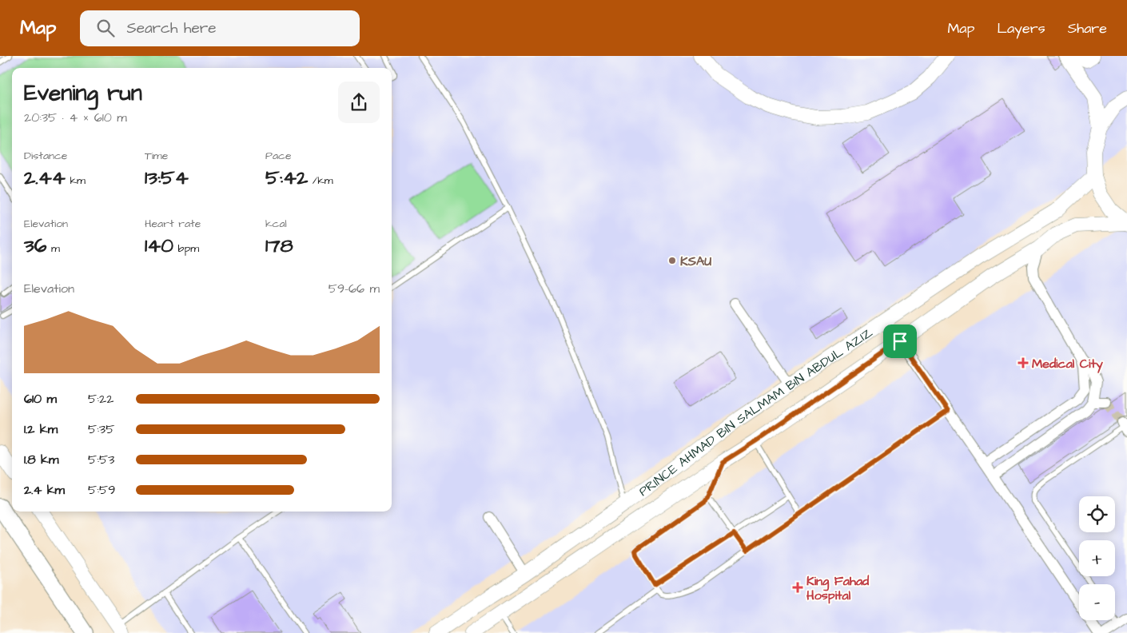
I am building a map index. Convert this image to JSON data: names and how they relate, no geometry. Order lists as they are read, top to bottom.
{
  "streets": {
    "main road": ["PRINCE AHMAD BIN SALMAM BIN ABDUL AZIZ"]
  },
  "places": {
    "other": ["KSAU"],
    "health": ["Medical City", "King Fahad Hospital"]
  },
  "page": {
    "header": "Map",
    "search": "Search here",
    "nav": ["Map", "Layers", "Share"],
    "heading": ["Evening run", "20:35 · 4 × 610 m"],
    "stats": [
      ["Distance", "2.44 km"],
      ["Time", "13:54"],
      ["Pace", "5:42 /km"],
      ["Elevation", "36 m"],
      ["Heart rate", "140 bpm"],
      ["kcal", "178"]
    ],
    "chart": ["Elevation", "59–66 m"],
    "list": [
      {
        "name": "610 m",
        "note": "5:22"
      },
      {
        "name": "1.2 km",
        "note": "5:35"
      },
      {
        "name": "1.8 km",
        "note": "5:53"
      },
      {
        "name": "2.4 km",
        "note": "5:59"
      }
    ],
    "map_buttons": ["+", "−"]
  }
}
